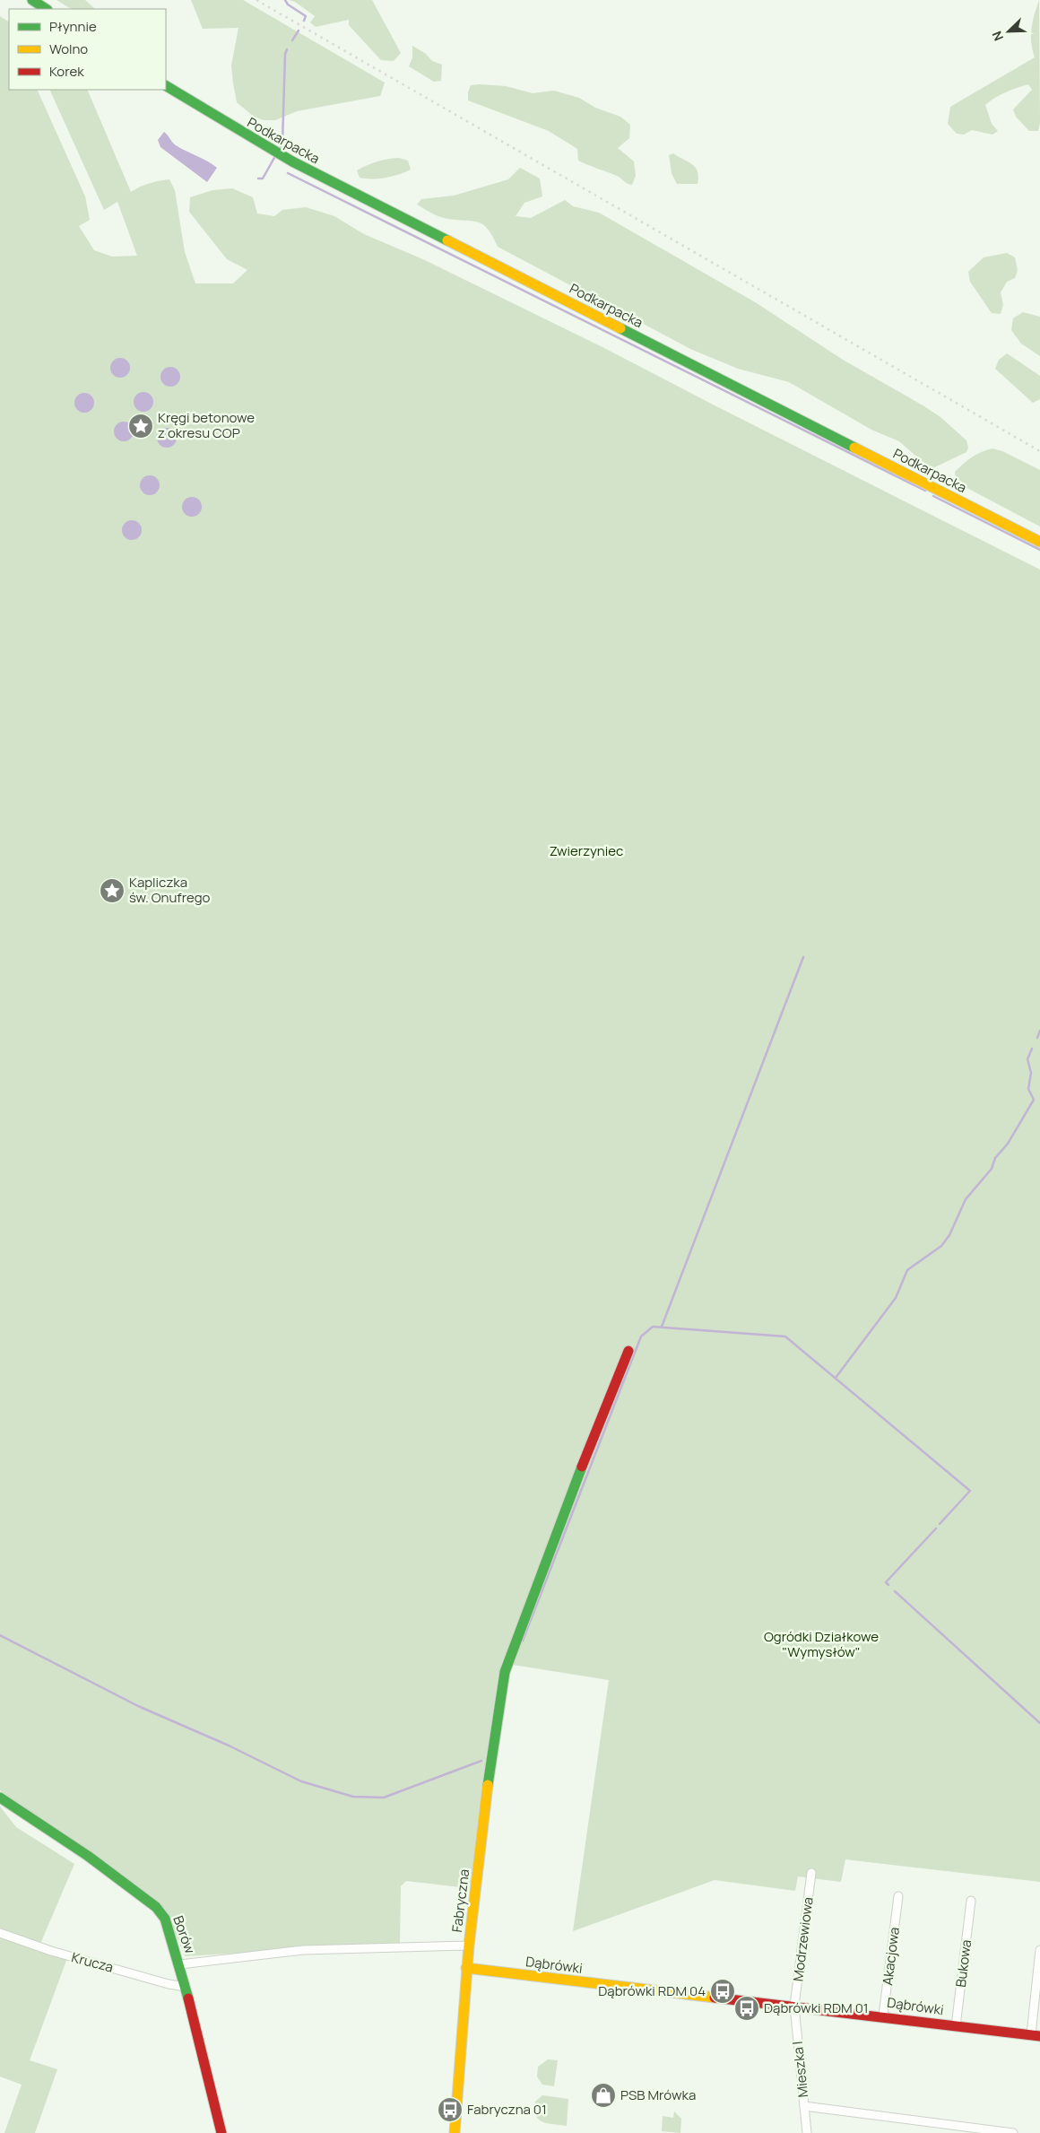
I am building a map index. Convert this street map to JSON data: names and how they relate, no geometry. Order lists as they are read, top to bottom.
{
  "streets": {
    "street": [
      "Podkarpacka",
      "Fabryczna",
      "Borów",
      "Modrzewiowa",
      "Akacjowa",
      "Krucza",
      "Bukowa",
      "Dąbrówki",
      "Mieszka I"
    ]
  },
  "crossings": [
    ["Fabryczna", "Dąbrówki"],
    ["Borów", "Krucza"],
    ["Modrzewiowa", "Dąbrówki"],
    ["Modrzewiowa", "Mieszka I"],
    ["Akacjowa", "Dąbrówki"],
    ["Bukowa", "Dąbrówki"],
    ["Dąbrówki", "Mieszka I"]
  ],
  "parks": ["Zwierzyniec", "Ogródki Działkowe \"Wymysłów\""],
  "places": {
    "place": ["Kręgi betonowe z okresu COP", "Kapliczka św. Onufrego"],
    "bus stop": ["Dąbrówki RDM 04", "Dąbrówki RDM 01", "Fabryczna 01"],
    "shop": ["PSB Mrówka"]
  },
  "legend": ["Płynnie", "Wolno", "Korek"],
  "north": "bottom left"
}
